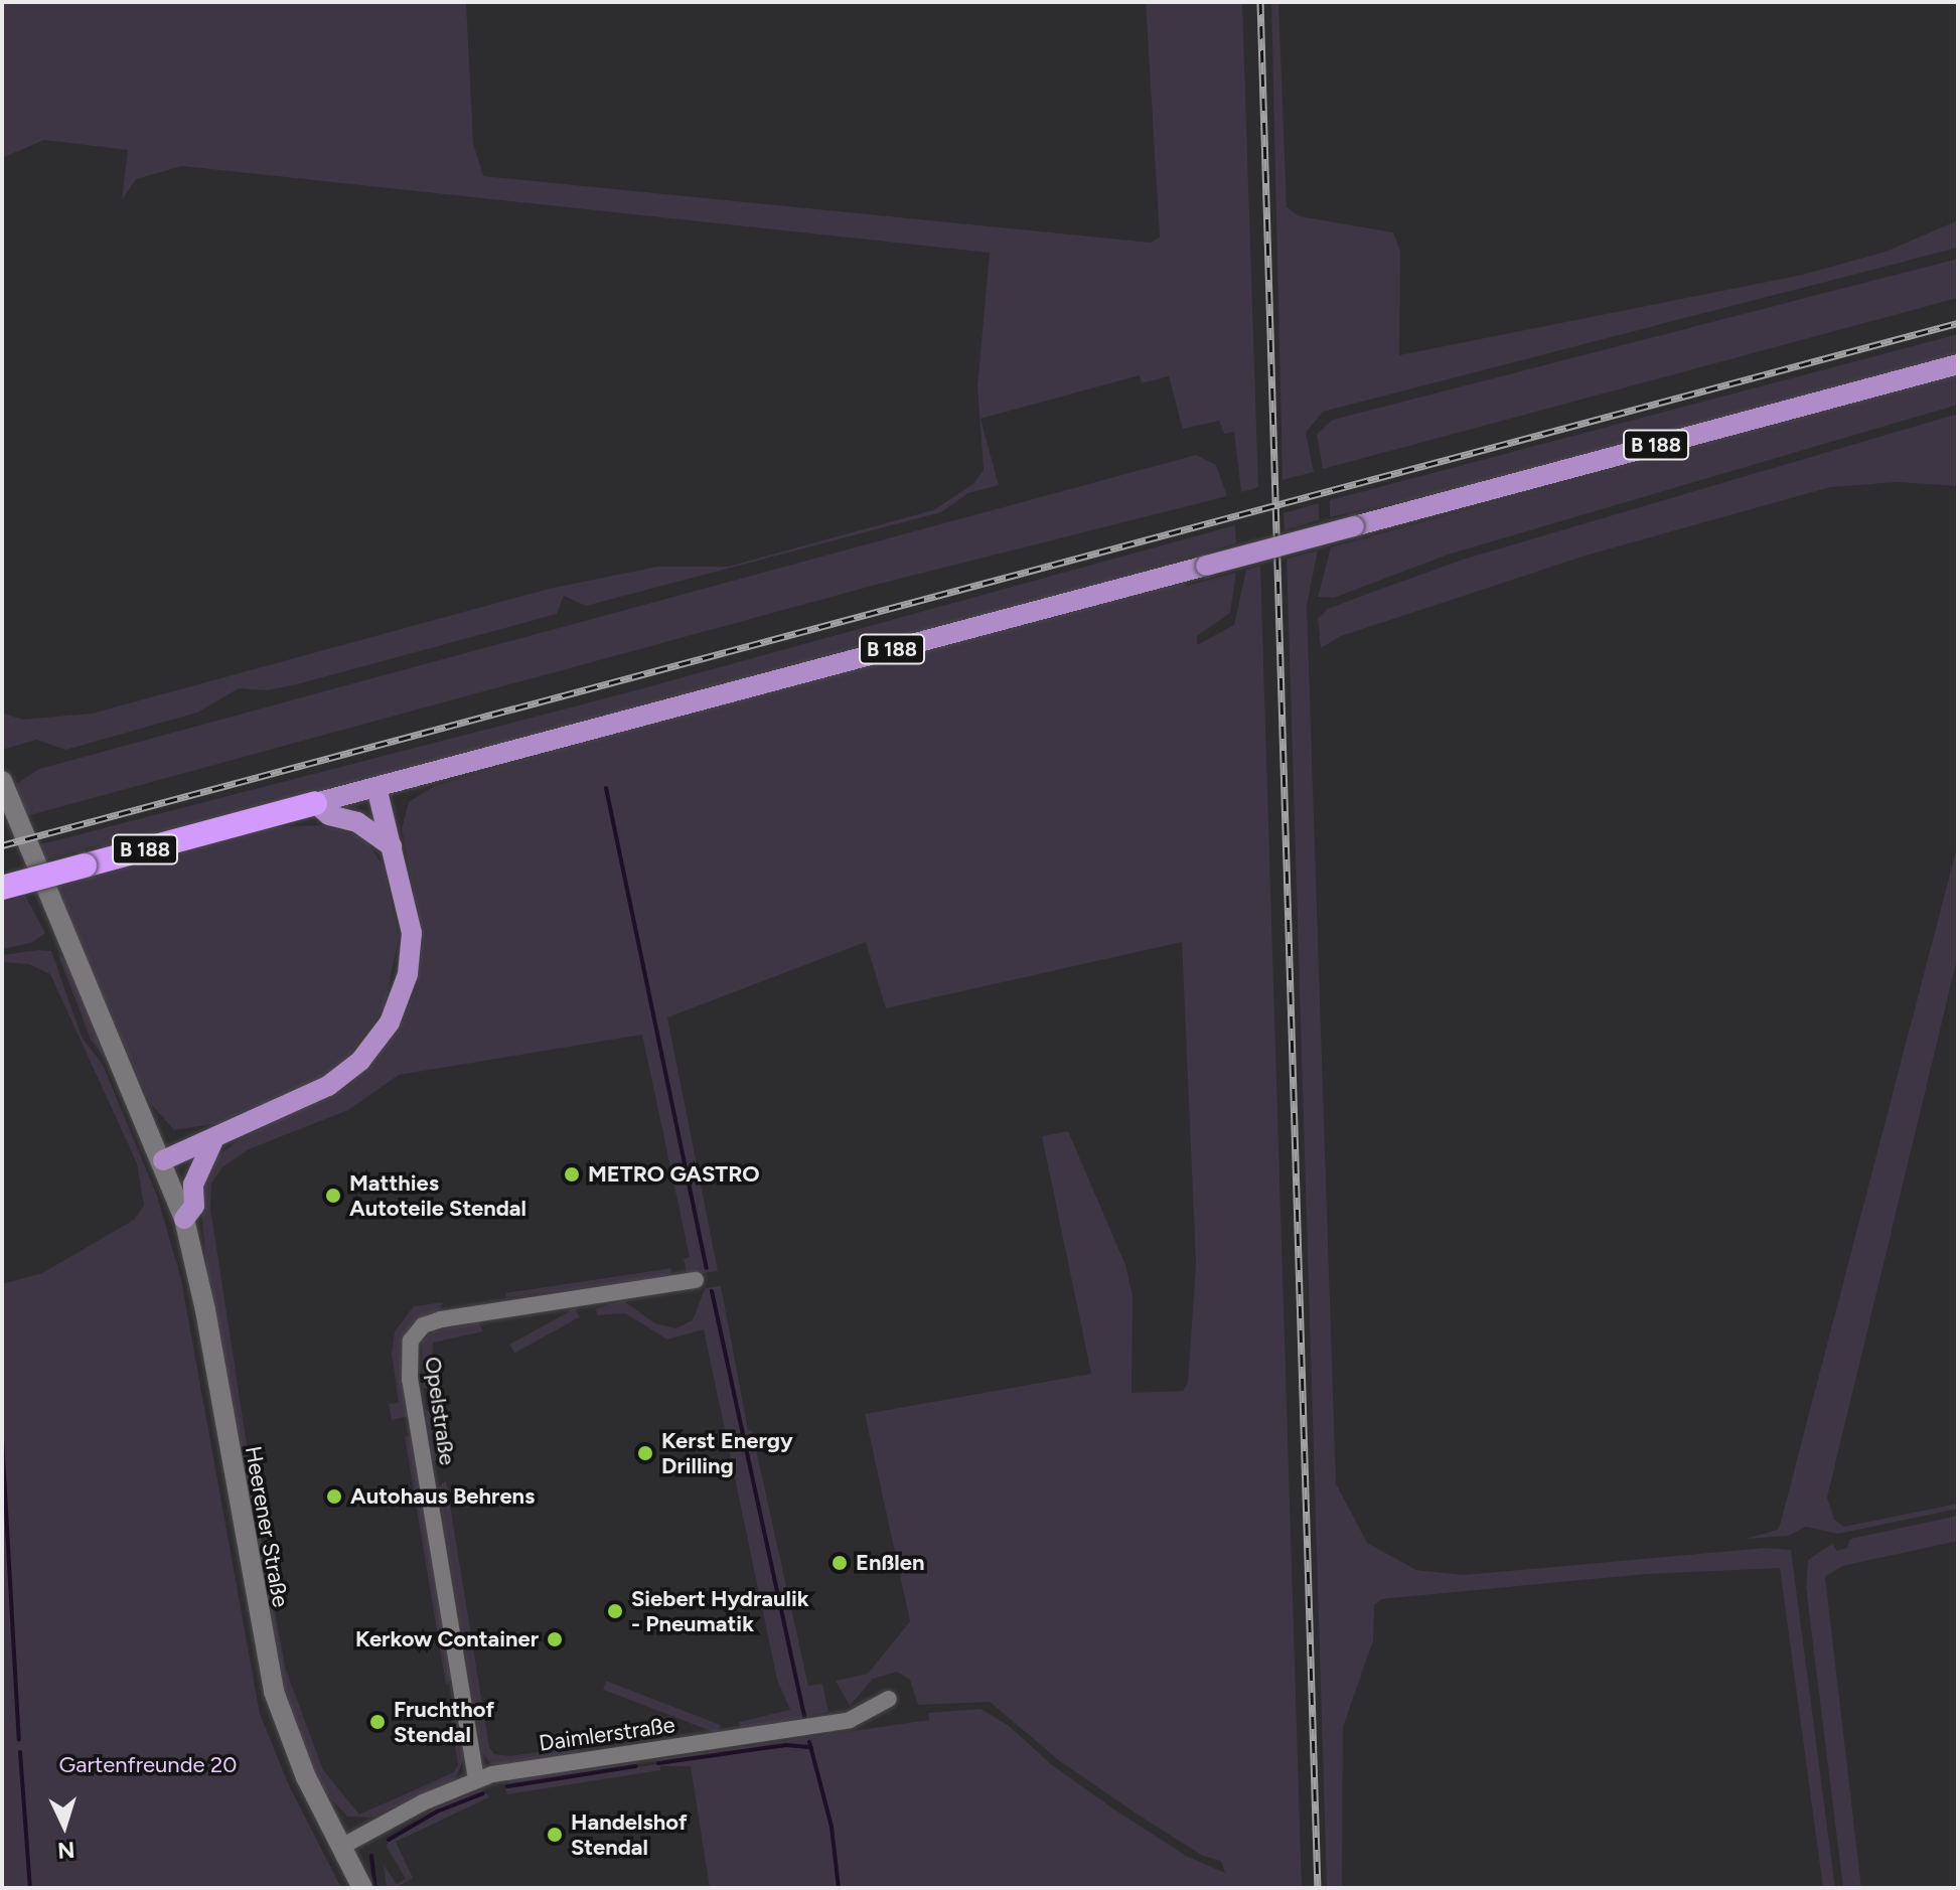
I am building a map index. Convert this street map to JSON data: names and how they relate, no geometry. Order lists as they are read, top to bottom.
{
  "streets": {
    "highway": ["B 188"],
    "main road": ["Heerener Straße"],
    "street": ["Opelstraße", "Daimlerstraße"]
  },
  "crossings": [
    ["Opelstraße", "Daimlerstraße"],
    ["Heerener Straße", "Daimlerstraße"]
  ],
  "parks": ["Gartenfreunde 20"],
  "places": [
    "METRO GASTRO",
    "Matthies Autoteile Stendal",
    "Kerst Energy Drilling",
    "Autohaus Behrens",
    "Enßlen",
    "Siebert Hydraulik - Pneumatik",
    "Kerkow Container",
    "Fruchthof Stendal",
    "Handelshof Stendal"
  ],
  "north": "bottom"
}
